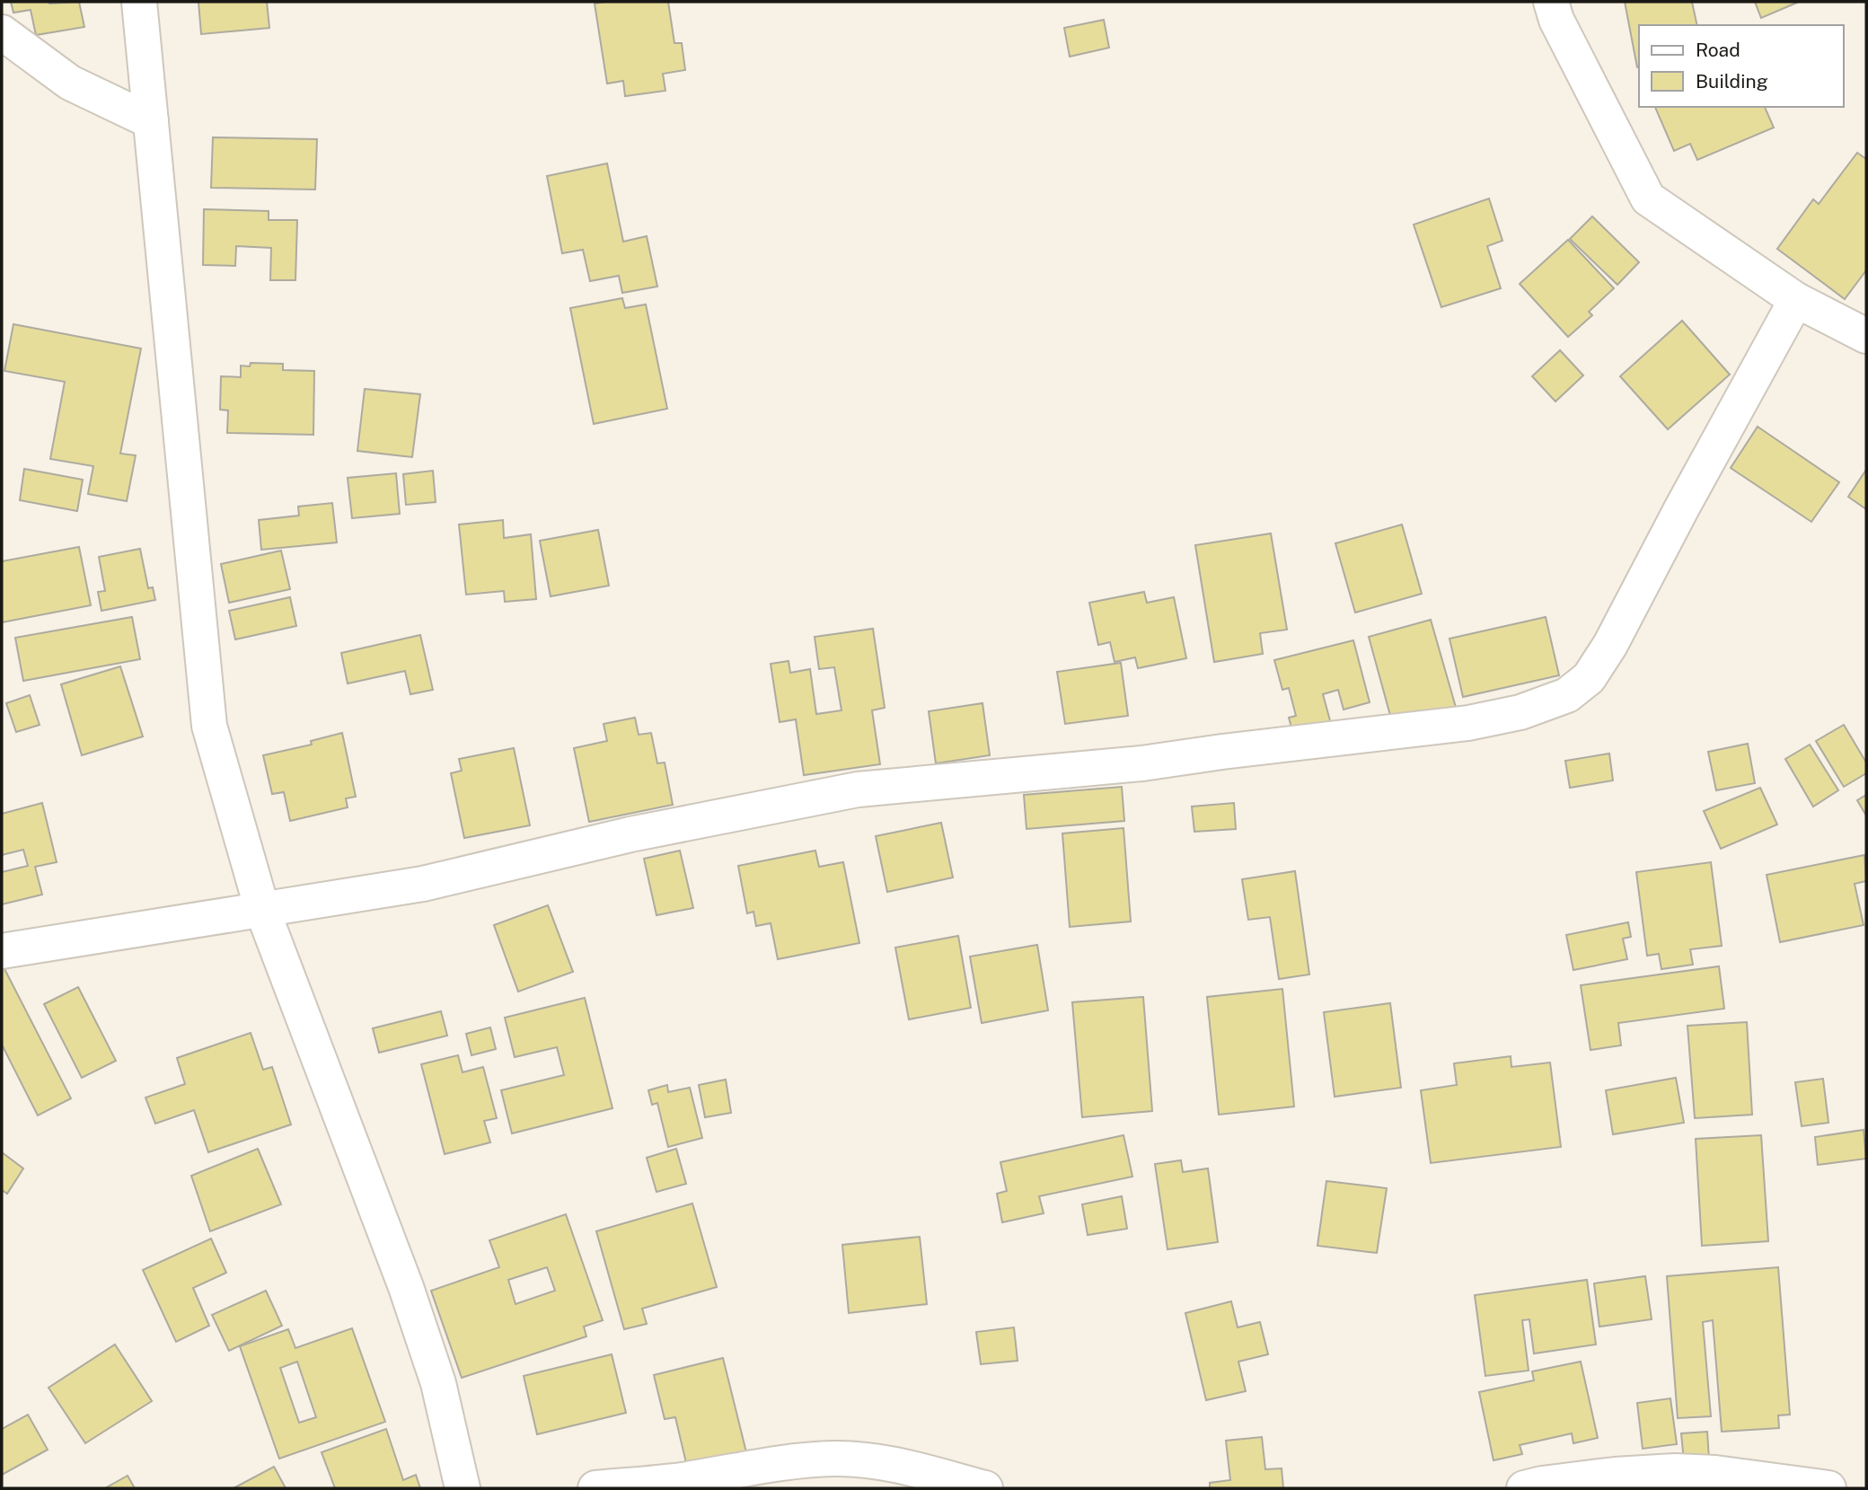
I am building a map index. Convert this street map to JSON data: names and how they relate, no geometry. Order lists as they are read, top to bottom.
{
  "legend": ["Road", "Building"]
}
